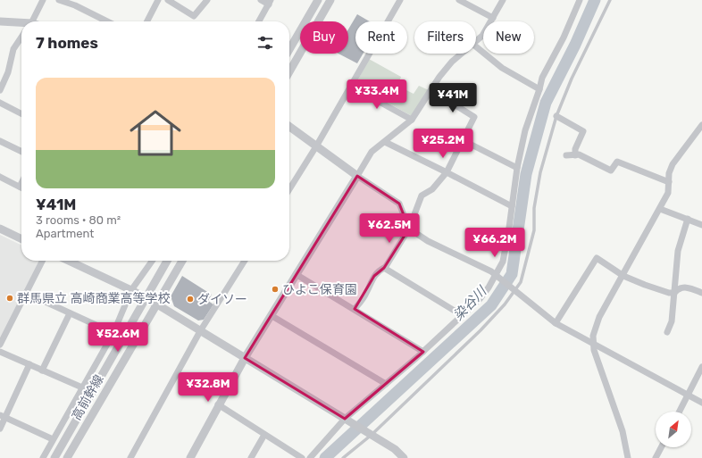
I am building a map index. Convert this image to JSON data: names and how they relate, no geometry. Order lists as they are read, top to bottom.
{
  "streets": {
    "street": ["高前幹線"]
  },
  "water": ["染谷川"],
  "places": ["ひよこ保育園", "群馬県立 高崎商業高等学校", "ダイソー"],
  "north": "top right",
  "page": {
    "chip": [
      "Buy",
      "Rent",
      "Filters",
      "New"
    ],
    "heading": "7 homes",
    "list": [
      {
        "name": "¥41M",
        "note": "3 rooms · 80 m² · Apartment"
      }
    ],
    "price": [
      "¥33.4M",
      "¥41M",
      "¥25.2M",
      "¥62.5M",
      "¥66.2M",
      "¥52.6M",
      "¥32.8M"
    ]
  }
}
